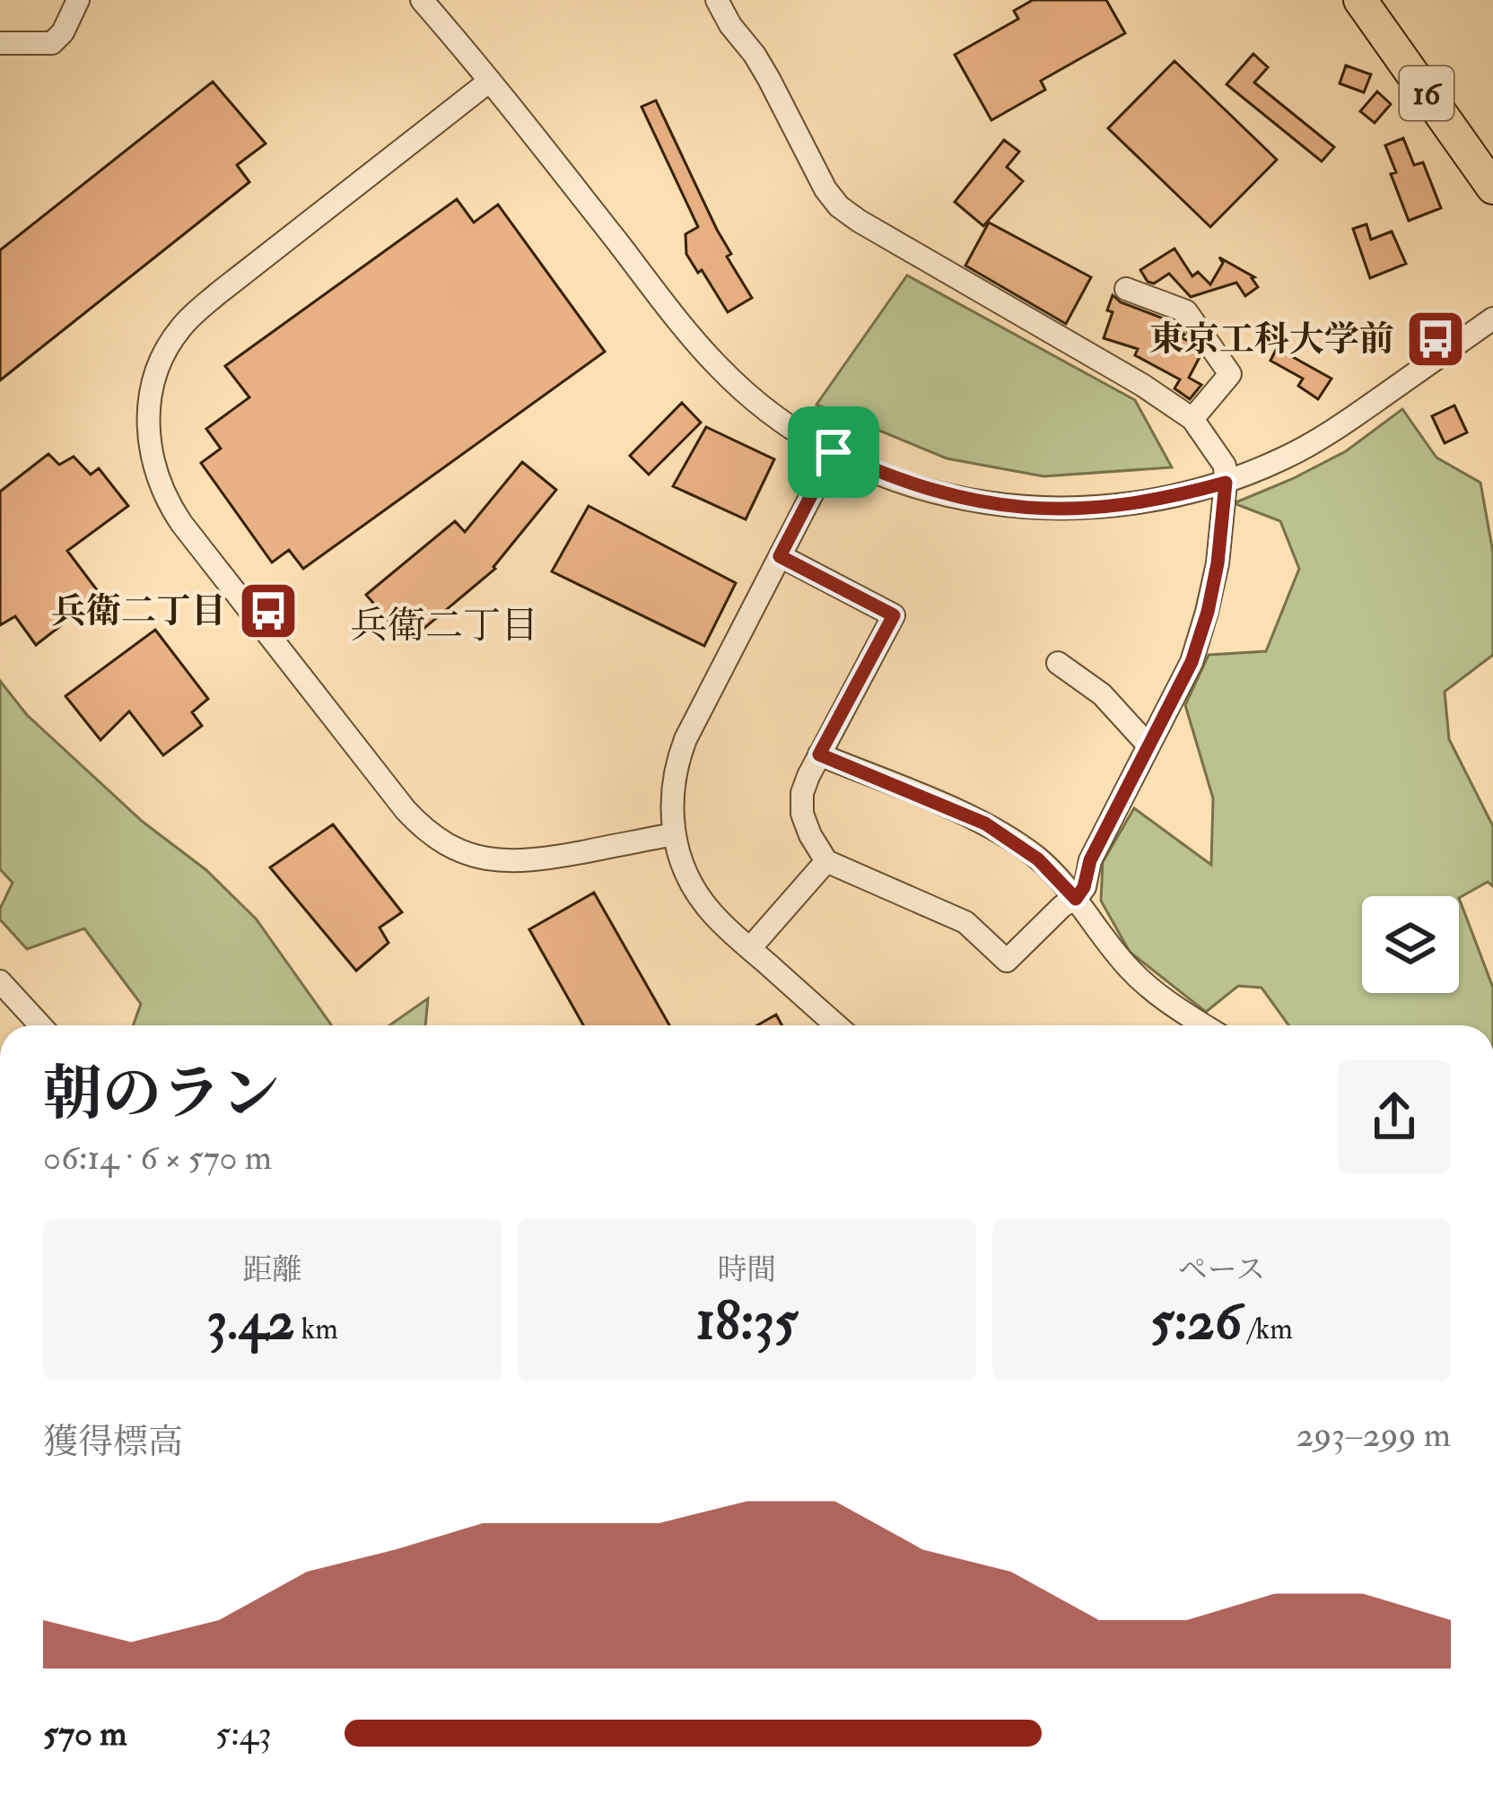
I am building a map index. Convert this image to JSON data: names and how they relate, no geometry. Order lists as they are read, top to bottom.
{
  "streets": {
    "highway": ["16"]
  },
  "districts": ["兵衛二丁目"],
  "places": {
    "bus stop": ["東京工科大学前", "兵衛二丁目"]
  },
  "page": {
    "heading": ["朝のラン", "06:14 · 6 × 570 m"],
    "stats": [
      ["距離", "3.42 km"],
      ["時間", "18:35"],
      ["ペース", "5:26 /km"]
    ],
    "chart": ["獲得標高", "293–299 m"],
    "list": [
      {
        "name": "570 m",
        "note": "5:43"
      }
    ]
  }
}
